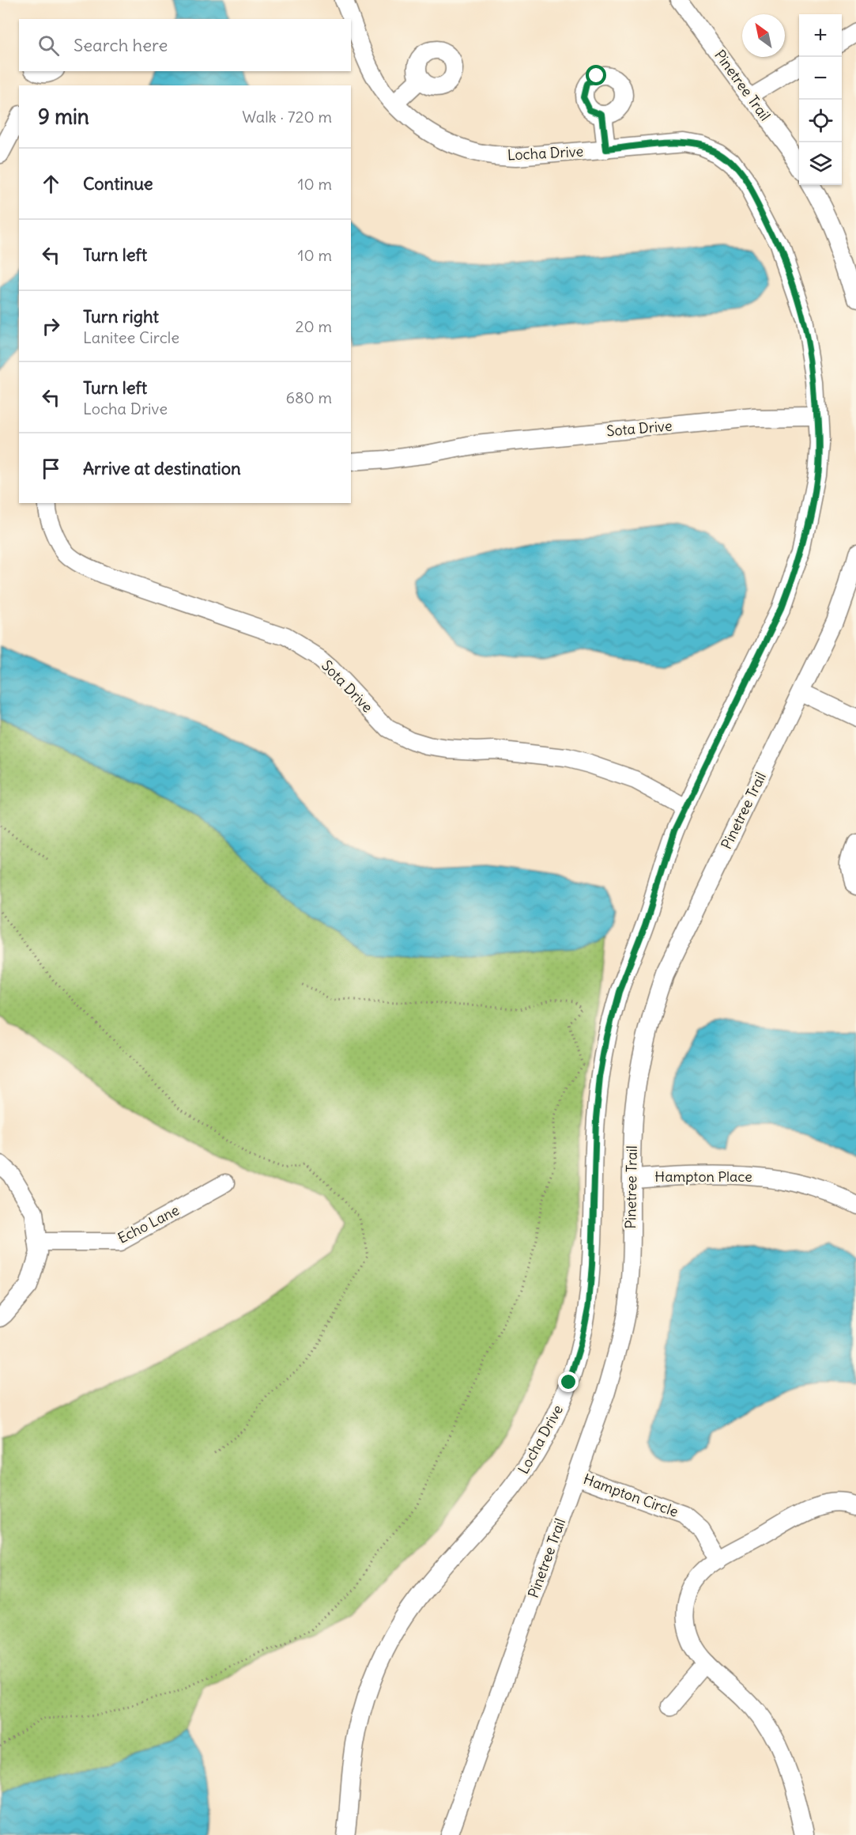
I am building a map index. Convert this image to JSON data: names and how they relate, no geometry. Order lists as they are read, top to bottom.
{
  "streets": {
    "street": [
      "Pinetree Trail",
      "Locha Drive",
      "Sota Drive",
      "Hampton Place",
      "Echo Lane",
      "Hampton Circle"
    ]
  },
  "crossings": [
    ["Pinetree Trail", "Hampton Place"],
    ["Pinetree Trail", "Hampton Circle"],
    ["Locha Drive", "Sota Drive"]
  ],
  "north": "top left",
  "page": {
    "map_buttons": ["+", "−"],
    "search": "Search here",
    "heading": ["9 min", "Walk · 720 m"],
    "list": [
      ["Continue", "10 m"],
      ["Turn left", "10 m"],
      ["Turn right", "Lanitee Circle", "20 m"],
      ["Turn left", "Locha Drive", "680 m"],
      "Arrive at destination"
    ]
  }
}
